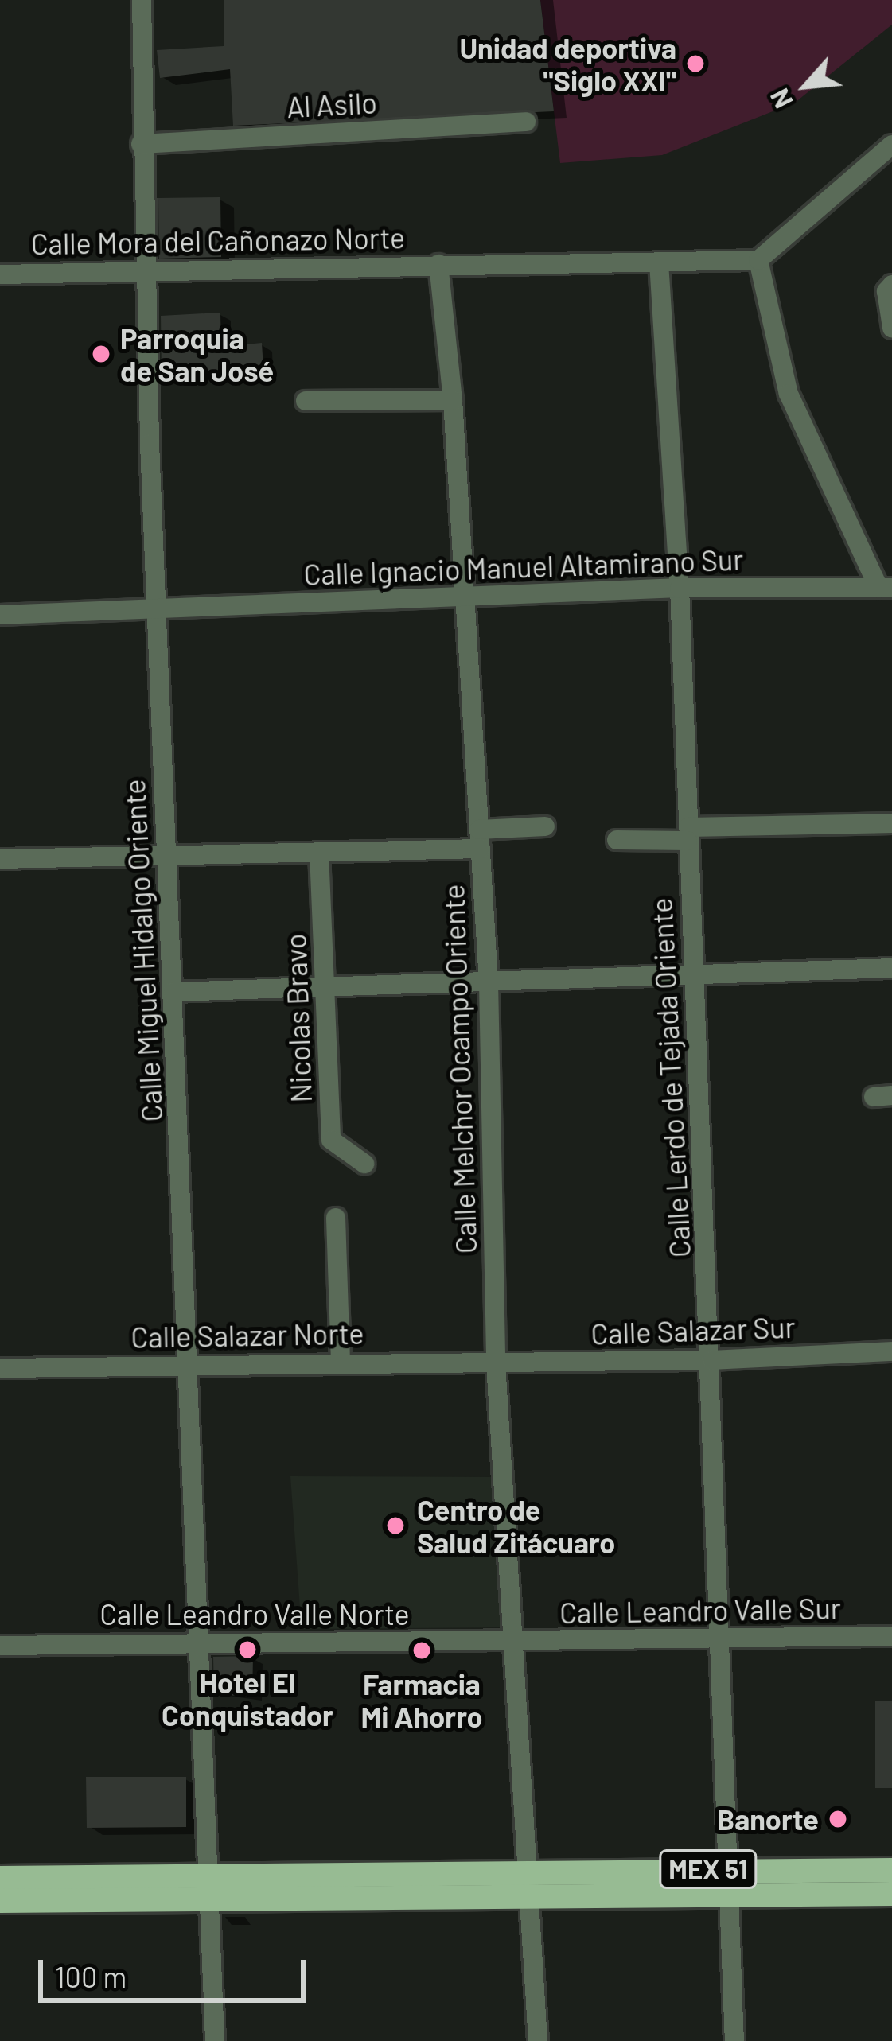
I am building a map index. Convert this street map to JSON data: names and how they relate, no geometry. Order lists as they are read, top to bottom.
{
  "streets": {
    "main road": ["MEX 51"],
    "street": [
      "Al Asilo",
      "Calle Mora del Cañonazo Norte",
      "Calle Ignacio Manuel Altamirano Sur",
      "Calle Miguel Hidalgo Oriente",
      "Nicolas Bravo",
      "Calle Melchor Ocampo Oriente",
      "Calle Lerdo de Tejada Oriente",
      "Calle Salazar Sur",
      "Calle Salazar Norte",
      "Calle Leandro Valle Sur",
      "Calle Leandro Valle Norte"
    ]
  },
  "crossings": [
    ["Al Asilo", "Calle Miguel Hidalgo Oriente"],
    ["Calle Mora del Cañonazo Norte", "Calle Miguel Hidalgo Oriente"],
    ["Calle Mora del Cañonazo Norte", "Calle Melchor Ocampo Oriente"],
    ["Calle Mora del Cañonazo Norte", "Calle Lerdo de Tejada Oriente"],
    ["Calle Ignacio Manuel Altamirano Sur", "Calle Miguel Hidalgo Oriente"],
    ["Calle Ignacio Manuel Altamirano Sur", "Calle Melchor Ocampo Oriente"],
    ["Calle Ignacio Manuel Altamirano Sur", "Calle Lerdo de Tejada Oriente"],
    ["Calle Miguel Hidalgo Oriente", "Calle Salazar Norte"],
    ["Calle Miguel Hidalgo Oriente", "Calle Leandro Valle Norte"],
    ["Calle Miguel Hidalgo Oriente", "MEX 51"],
    ["Calle Melchor Ocampo Oriente", "Calle Salazar Sur"],
    ["Calle Melchor Ocampo Oriente", "Calle Salazar Norte"],
    ["Calle Melchor Ocampo Oriente", "Calle Leandro Valle Sur"],
    ["Calle Melchor Ocampo Oriente", "Calle Leandro Valle Norte"],
    ["Calle Melchor Ocampo Oriente", "MEX 51"],
    ["Calle Lerdo de Tejada Oriente", "Calle Salazar Sur"],
    ["Calle Lerdo de Tejada Oriente", "Calle Leandro Valle Sur"],
    ["Calle Lerdo de Tejada Oriente", "MEX 51"],
    ["Calle Salazar Sur", "Calle Salazar Norte"],
    ["Calle Leandro Valle Sur", "Calle Leandro Valle Norte"]
  ],
  "places": [
    "Unidad deportiva \"Siglo XXI\"",
    "Parroquia de San José",
    "Centro de Salud Zitácuaro",
    "Hotel El Conquistador",
    "Farmacia Mi Ahorro",
    "Banorte"
  ],
  "scale_bar": "100 m",
  "north": "bottom left"
}
